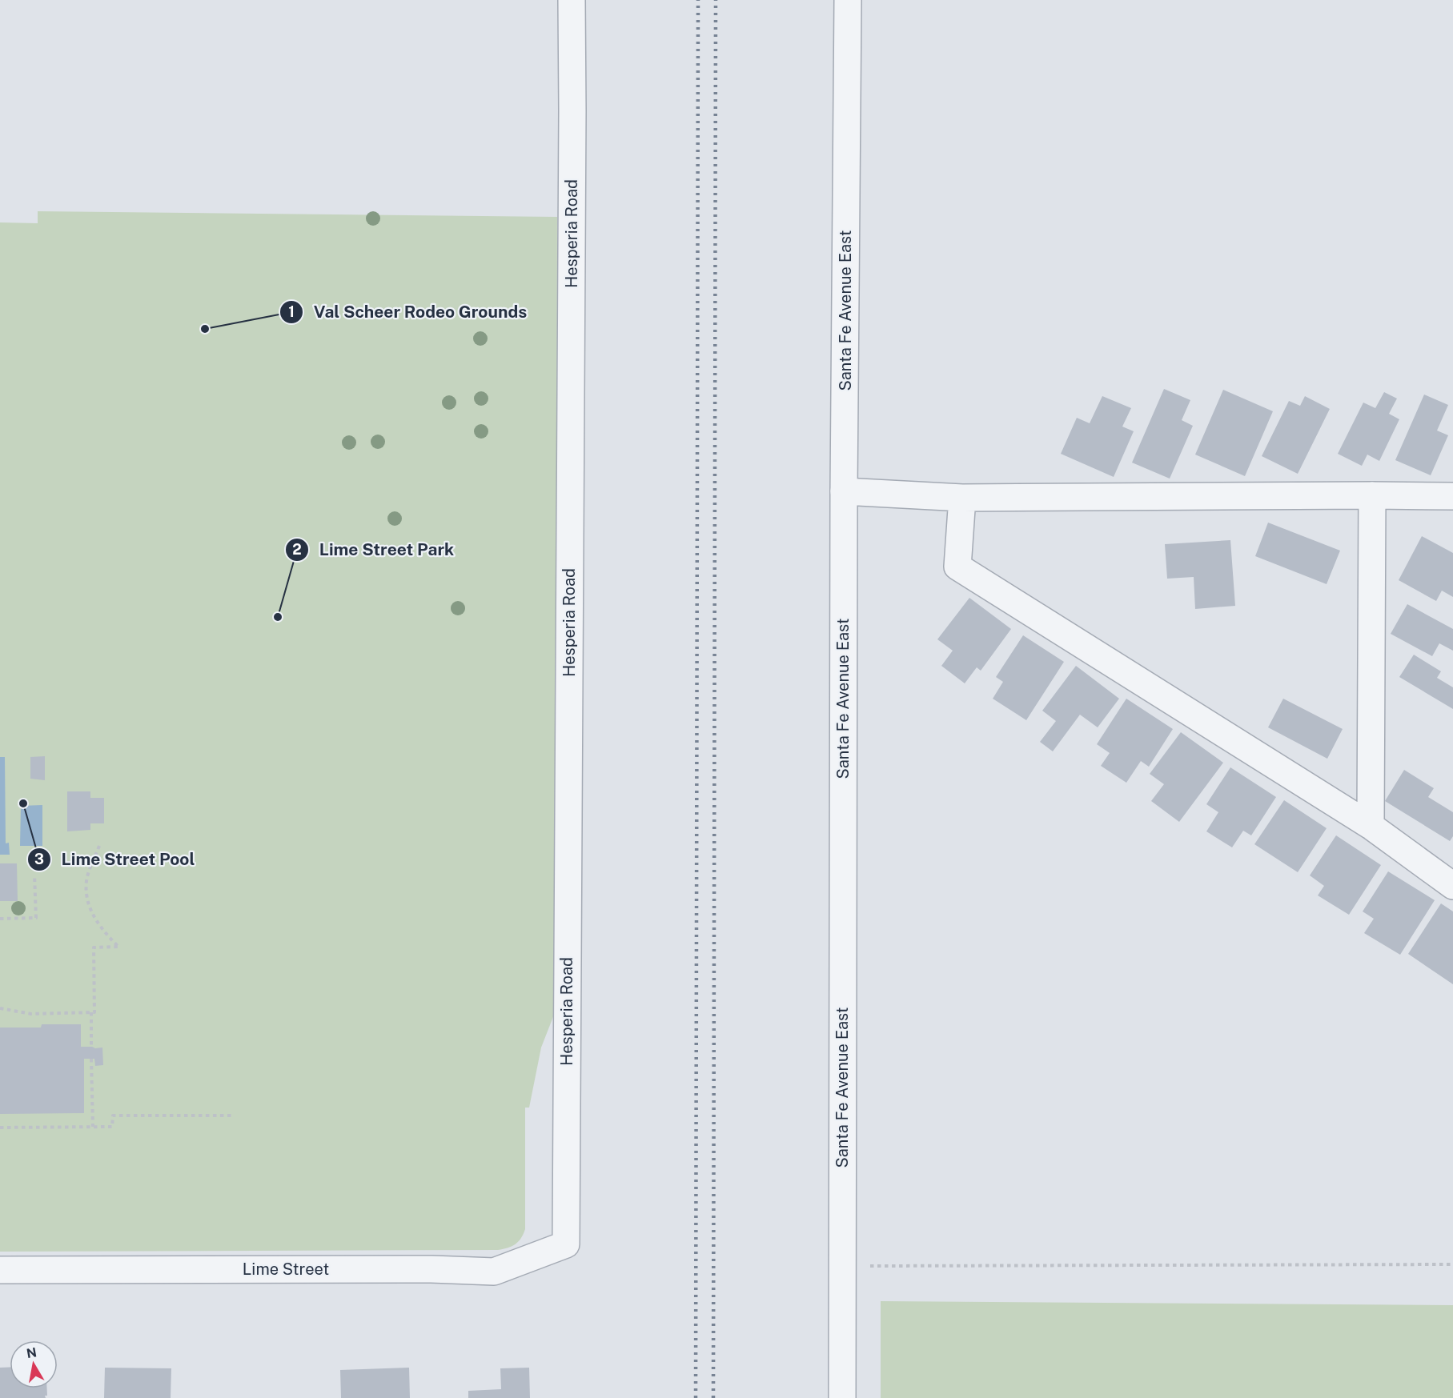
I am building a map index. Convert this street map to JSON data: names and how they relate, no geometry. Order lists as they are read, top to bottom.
{
  "streets": {
    "street": ["Hesperia Road", "Santa Fe Avenue East", "Lime Street"]
  },
  "crossings": [
    ["Hesperia Road", "Lime Street"]
  ],
  "places": ["Val Scheer Rodeo Grounds", "Lime Street Park", "Lime Street Pool"],
  "north": "top"
}
